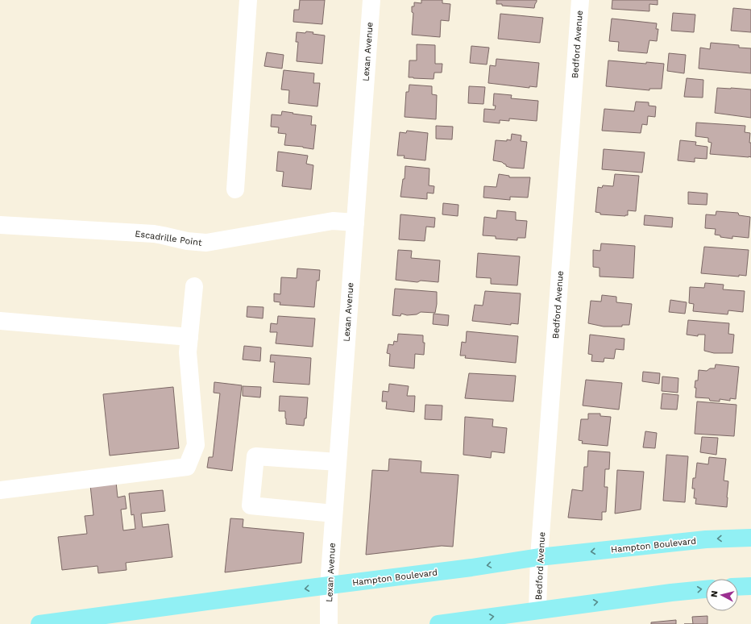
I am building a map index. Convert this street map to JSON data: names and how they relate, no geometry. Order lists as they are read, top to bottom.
{
  "streets": {
    "main road": ["Hampton Boulevard"],
    "street": ["Bedford Avenue", "Lexan Avenue", "Escadrille Point"]
  },
  "crossings": [
    ["Bedford Avenue", "Hampton Boulevard"],
    ["Lexan Avenue", "Escadrille Point"],
    ["Lexan Avenue", "Hampton Boulevard"]
  ],
  "north": "left"
}
